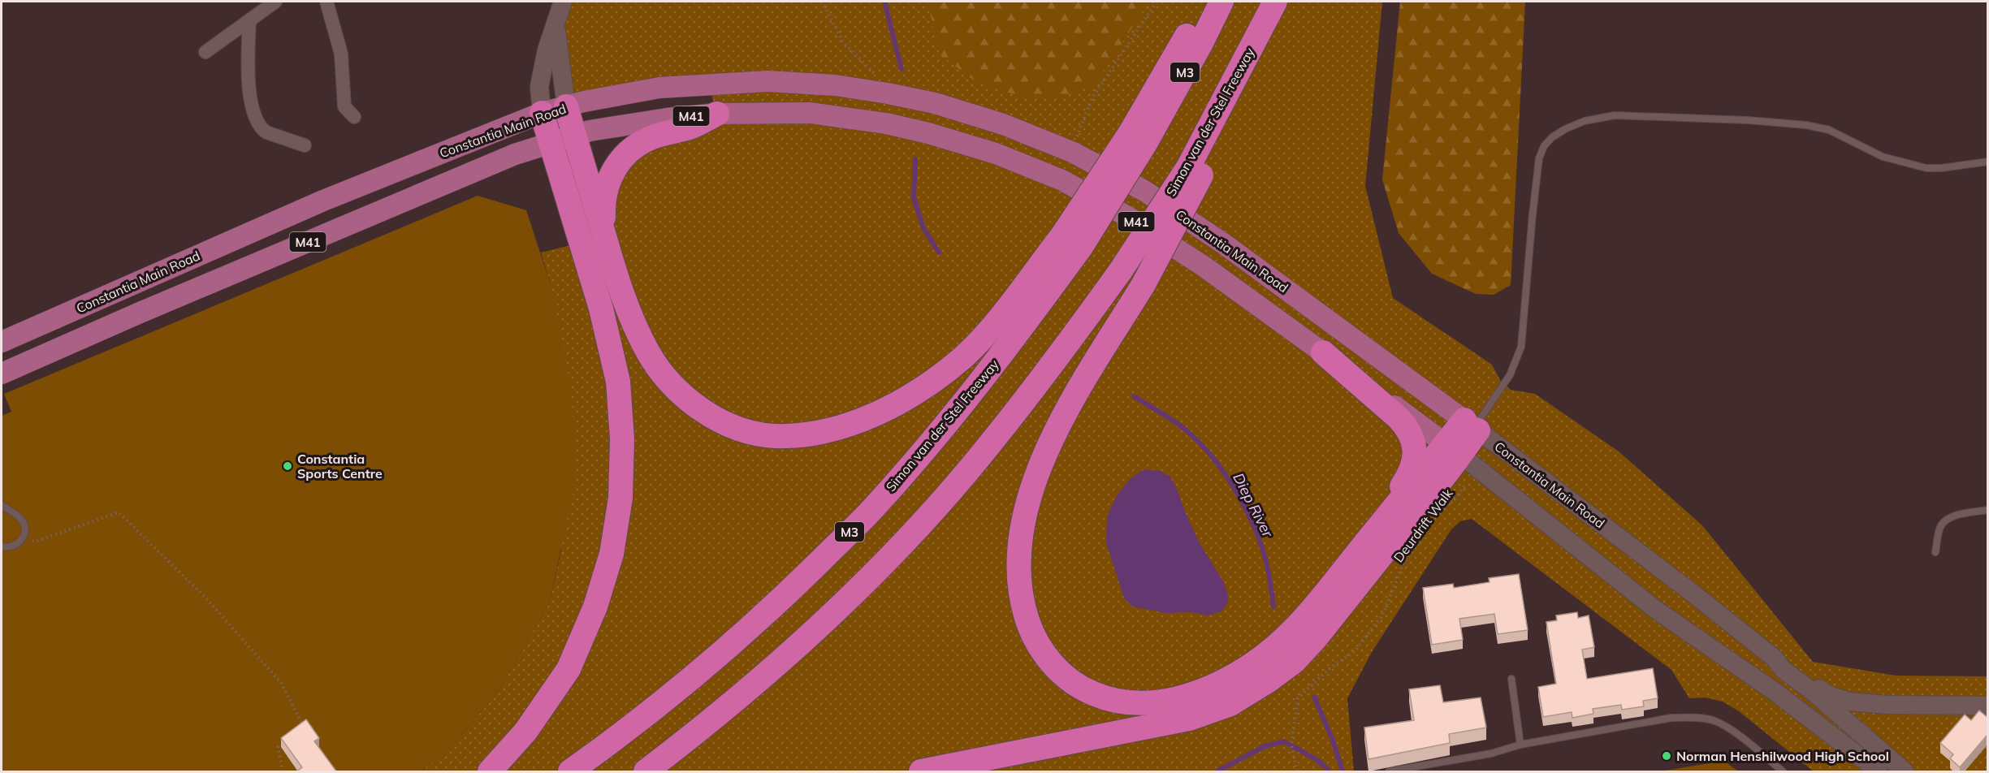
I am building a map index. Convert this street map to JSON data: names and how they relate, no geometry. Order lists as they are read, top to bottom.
{
  "streets": {
    "highway": ["M3", "Simon van der Stel Freeway"],
    "main road": ["M41", "Constantia Main Road"],
    "path": ["Deurdrift Walk"]
  },
  "water": ["Diep River"],
  "places": ["Constantia Sports Centre", "Norman Henshilwood High School"]
}
